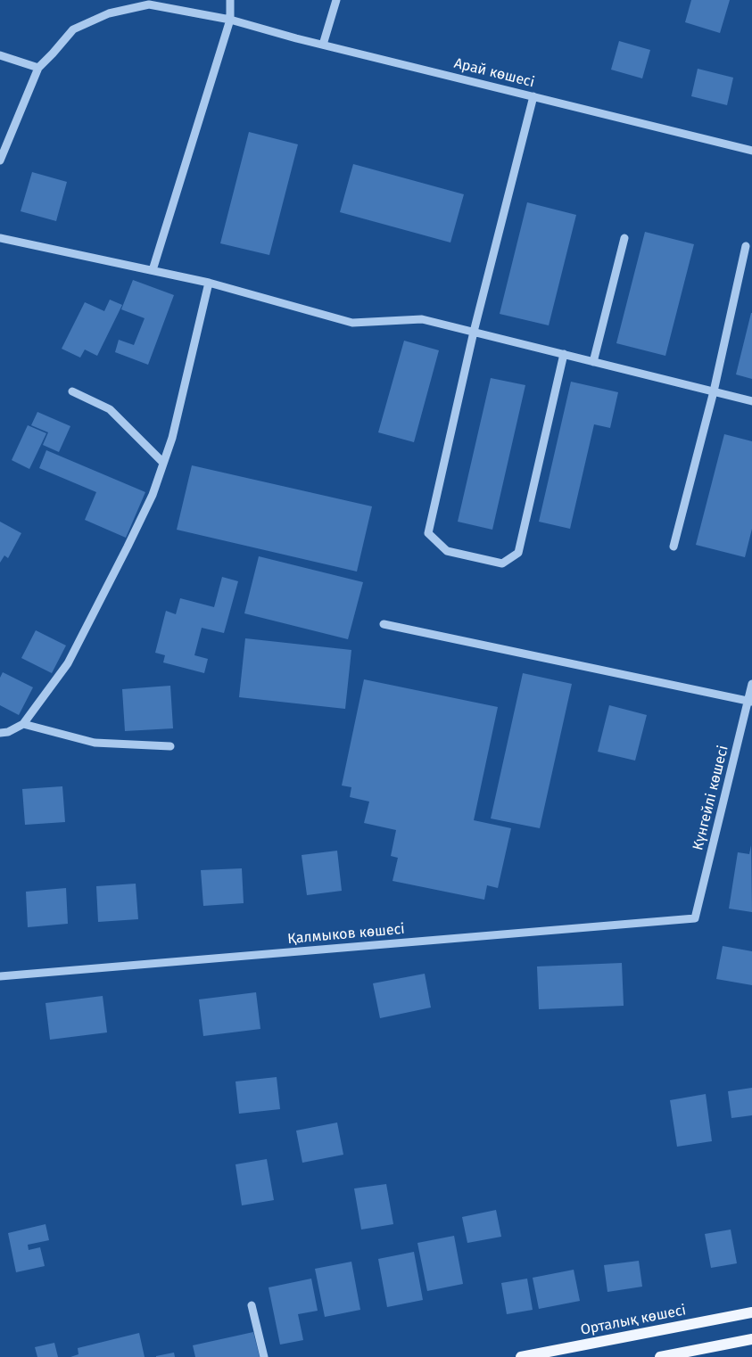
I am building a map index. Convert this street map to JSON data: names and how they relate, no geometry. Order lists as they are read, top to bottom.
{
  "streets": {
    "main road": ["Орталық көшесі"],
    "street": ["Арай көшесі", "Күнгейлі көшесі", "Қалмыков көшесі"]
  },
  "crossings": [
    ["Күнгейлі көшесі", "Қалмыков көшесі"]
  ]
}
